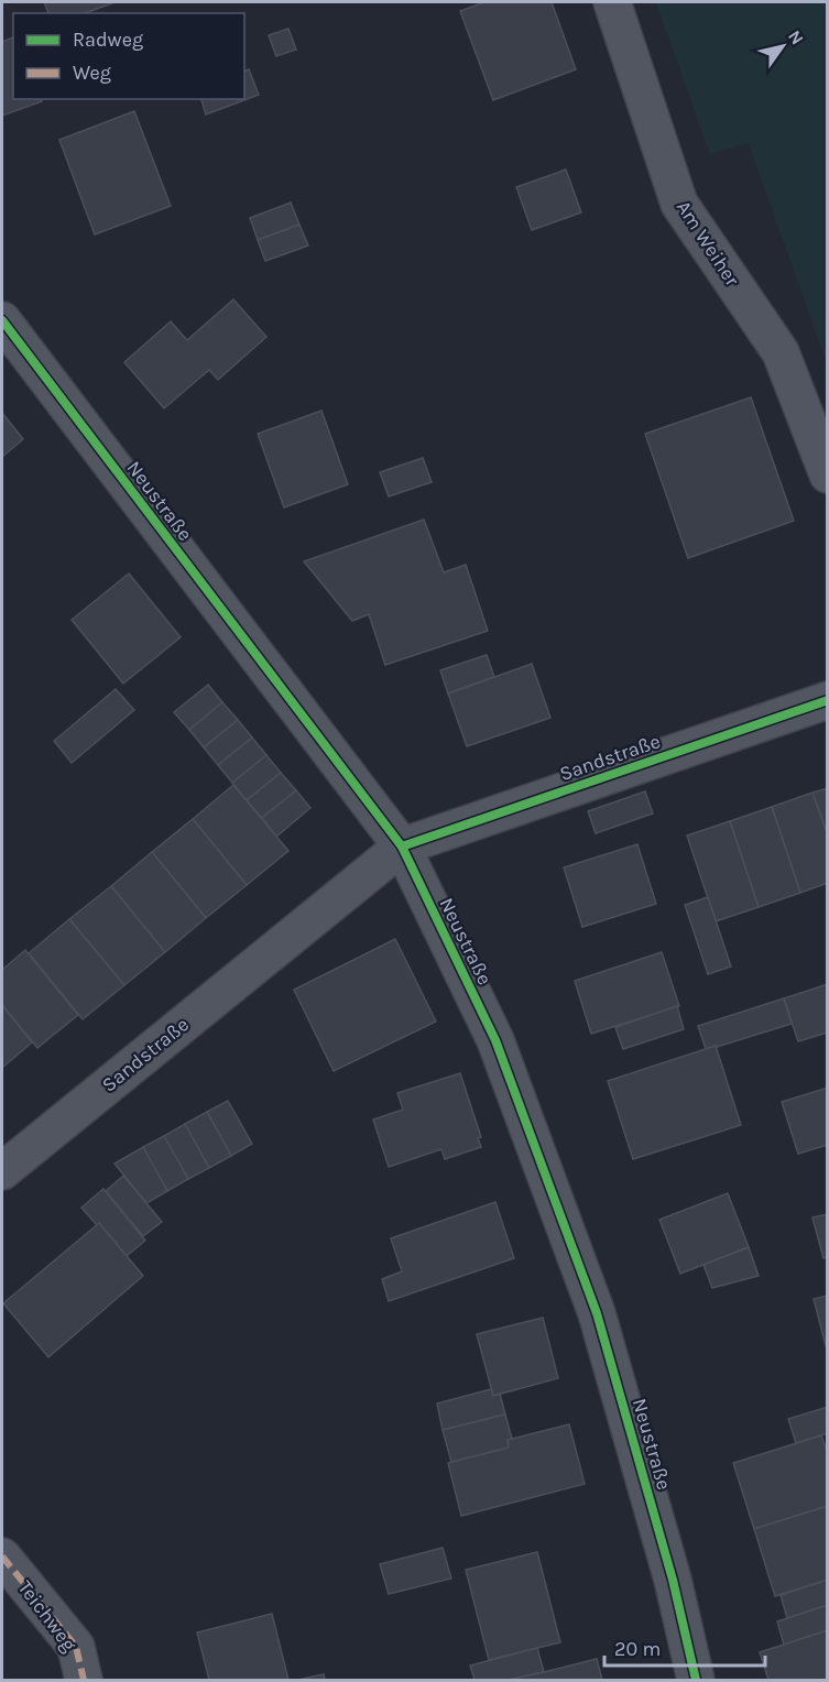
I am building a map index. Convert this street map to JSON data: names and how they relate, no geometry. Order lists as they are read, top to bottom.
{
  "streets": {
    "street": [
      "Am Weiher",
      "Neustraße",
      "Sandstraße",
      "Teichweg"
    ]
  },
  "crossings": [
    ["Neustraße", "Sandstraße"]
  ],
  "legend": ["Radweg", "Weg"],
  "scale_bar": "20 m",
  "north": "top right"
}
